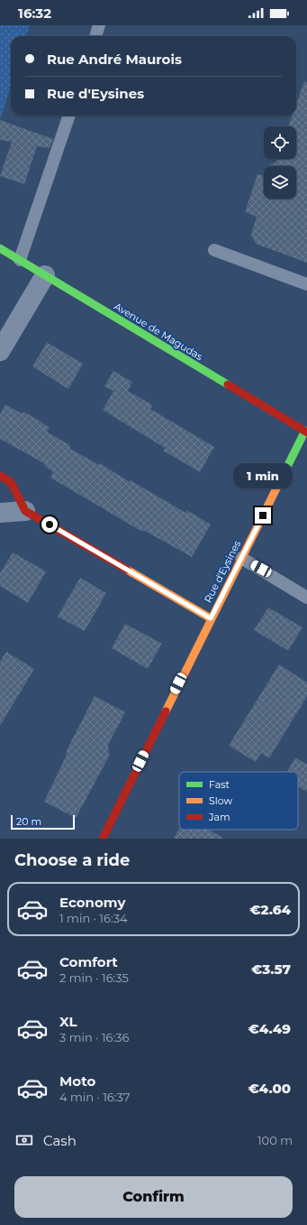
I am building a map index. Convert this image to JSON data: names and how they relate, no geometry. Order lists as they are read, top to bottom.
{
  "streets": {
    "street": ["Avenue de Magudas", "Rue d'Eysines"]
  },
  "crossings": [
    ["Avenue de Magudas", "Rue d'Eysines"]
  ],
  "legend": ["Fast", "Slow", "Jam"],
  "scale_bar": "20 m",
  "page": {
    "status": "16:32",
    "banner": ["Rue André Maurois", "Rue d'Eysines"],
    "bubble": "1 min",
    "scale": "20 m",
    "heading": "Choose a ride",
    "list": [
      {
        "name": "Economy",
        "note": "1 min · 16:34",
        "value": "€2.64"
      },
      {
        "name": "Comfort",
        "note": "2 min · 16:35",
        "value": "€3.57"
      },
      {
        "name": "XL",
        "note": "3 min · 16:36",
        "value": "€4.49"
      },
      {
        "name": "Moto",
        "note": "4 min · 16:37",
        "value": "€4.00"
      }
    ],
    "pay": ["Cash", "100 m"],
    "buttons": "Confirm"
  }
}
